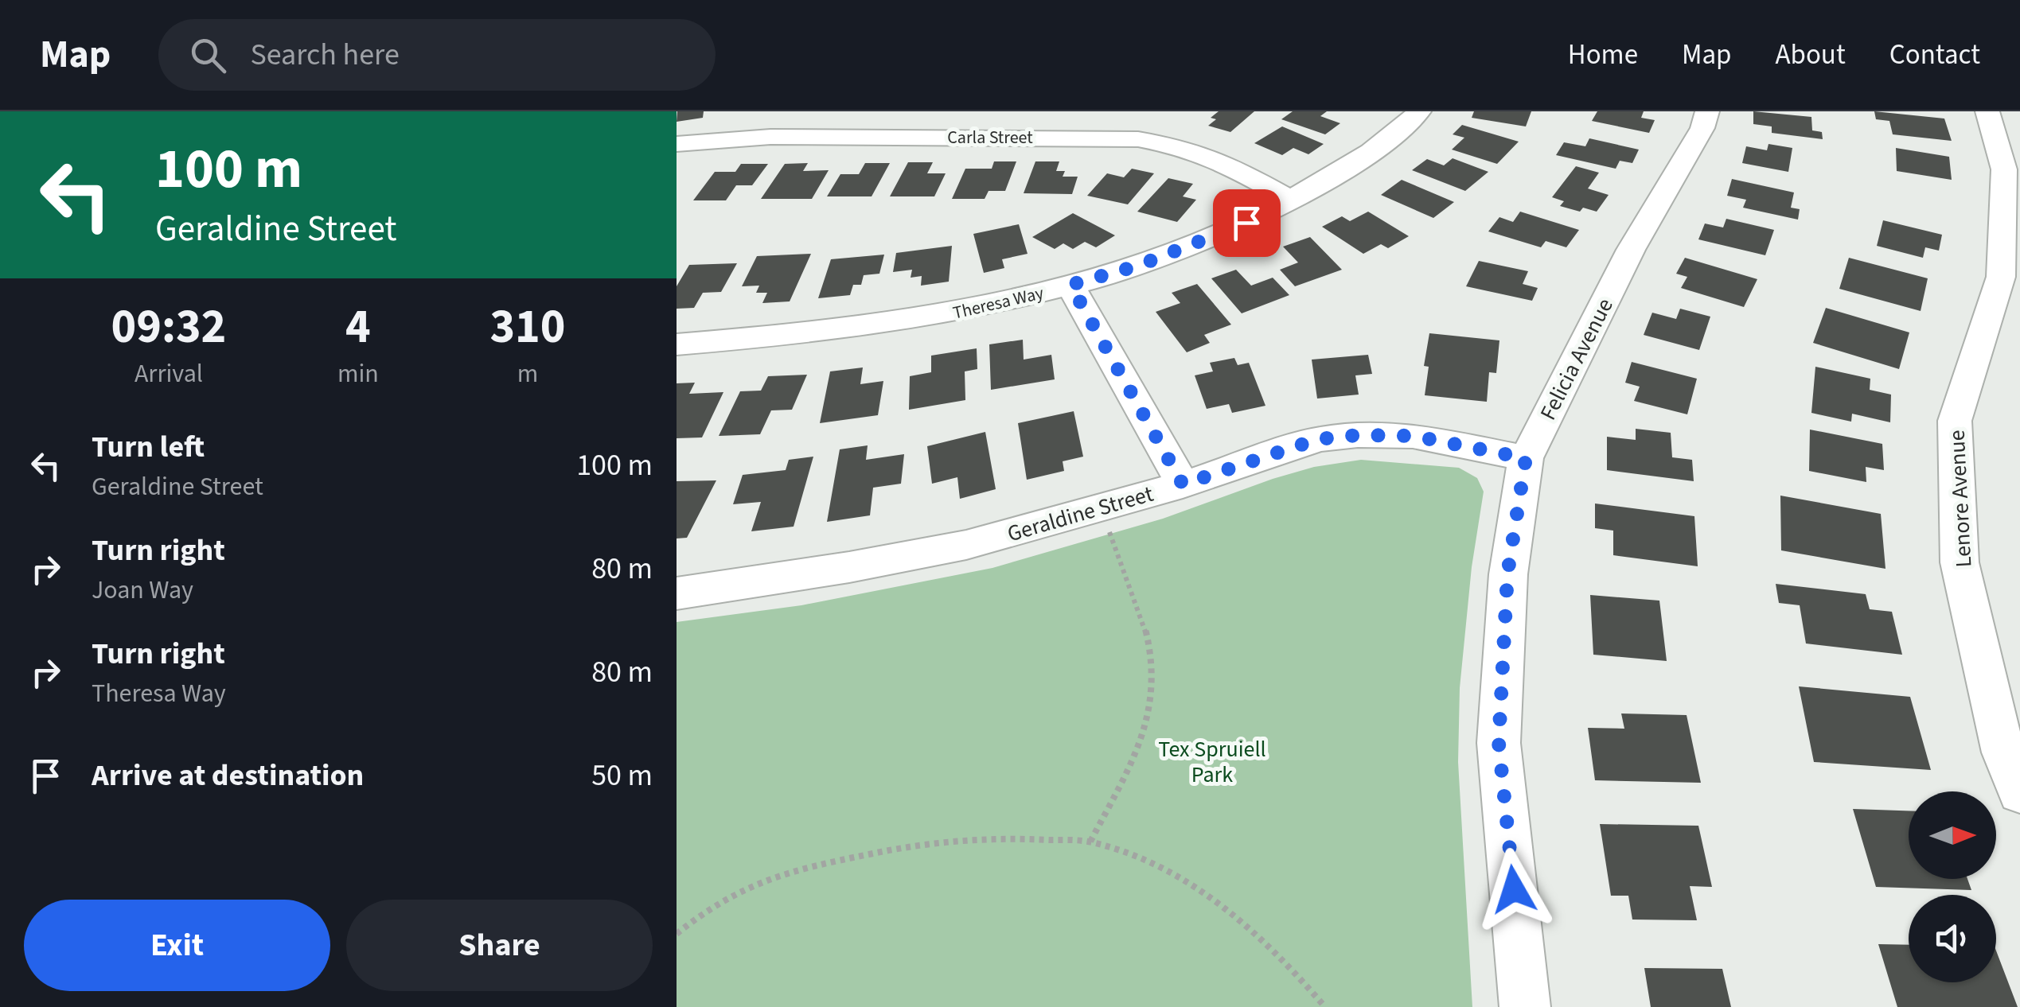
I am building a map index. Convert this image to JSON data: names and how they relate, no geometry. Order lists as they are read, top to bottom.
{
  "streets": {
    "street": [
      "Carla Street",
      "Theresa Way",
      "Felicia Avenue",
      "Lenore Avenue",
      "Geraldine Street"
    ]
  },
  "crossings": [
    ["Carla Street", "Theresa Way"],
    ["Felicia Avenue", "Geraldine Street"]
  ],
  "parks": ["Tex Spruiell Park"],
  "north": "right",
  "page": {
    "header": "Map",
    "search": "Search here",
    "nav": [
      "Home",
      "Map",
      "About",
      "Contact"
    ],
    "turn": ["100 m", "Geraldine Street"],
    "eta": [
      "09:32",
      "Arrival",
      "4",
      "min",
      "310",
      "m"
    ],
    "list": [
      {
        "name": "Turn left",
        "note": "Geraldine Street",
        "value": "100 m"
      },
      {
        "name": "Turn right",
        "note": "Joan Way",
        "value": "80 m"
      },
      {
        "name": "Turn right",
        "note": "Theresa Way",
        "value": "80 m"
      },
      {
        "name": "Arrive at destination",
        "value": "50 m"
      }
    ],
    "buttons": ["Exit", "Share"]
  }
}
